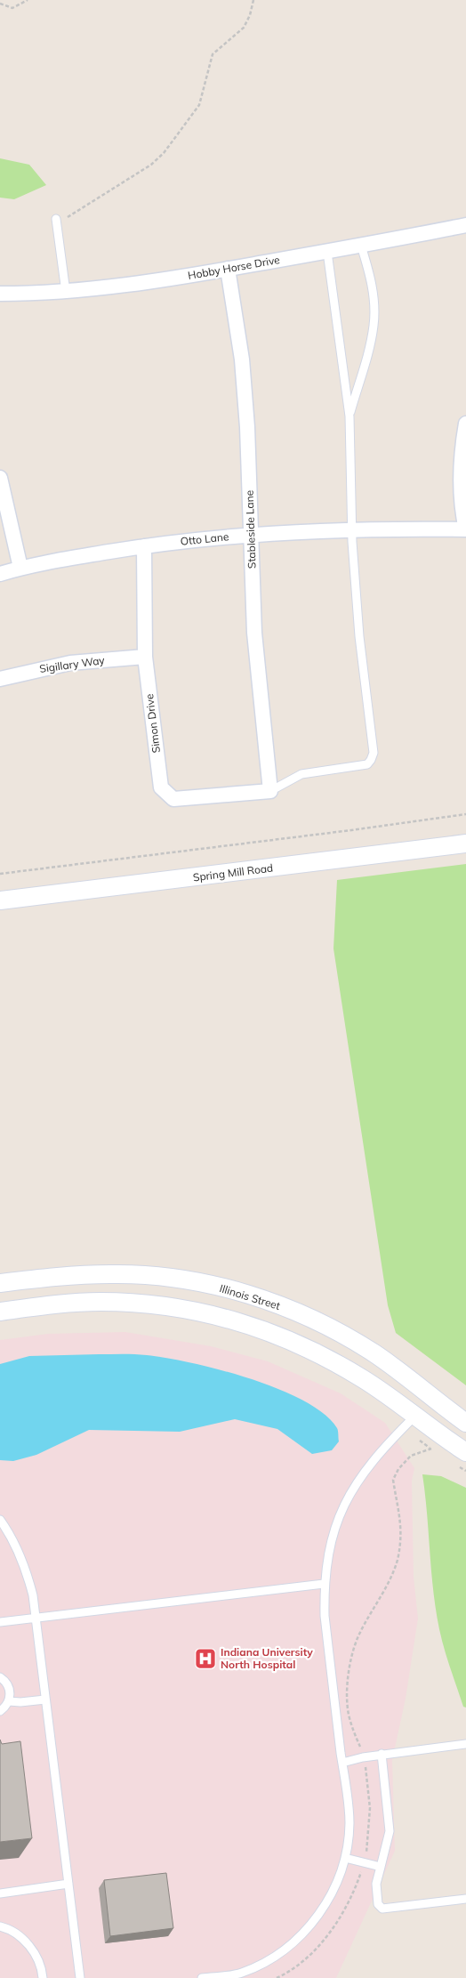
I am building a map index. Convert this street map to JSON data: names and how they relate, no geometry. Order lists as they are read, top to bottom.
{
  "streets": {
    "street": [
      "Hobby Horse Drive",
      "Stableside Lane",
      "Otto Lane",
      "Sigillary Way",
      "Simon Drive",
      "Spring Mill Road",
      "Illinois Street"
    ]
  },
  "crossings": [
    ["Hobby Horse Drive", "Stableside Lane"],
    ["Stableside Lane", "Otto Lane"],
    ["Stableside Lane", "Simon Drive"],
    ["Otto Lane", "Simon Drive"],
    ["Sigillary Way", "Simon Drive"]
  ],
  "places": {
    "hospital": ["Indiana University North Hospital"]
  }
}
